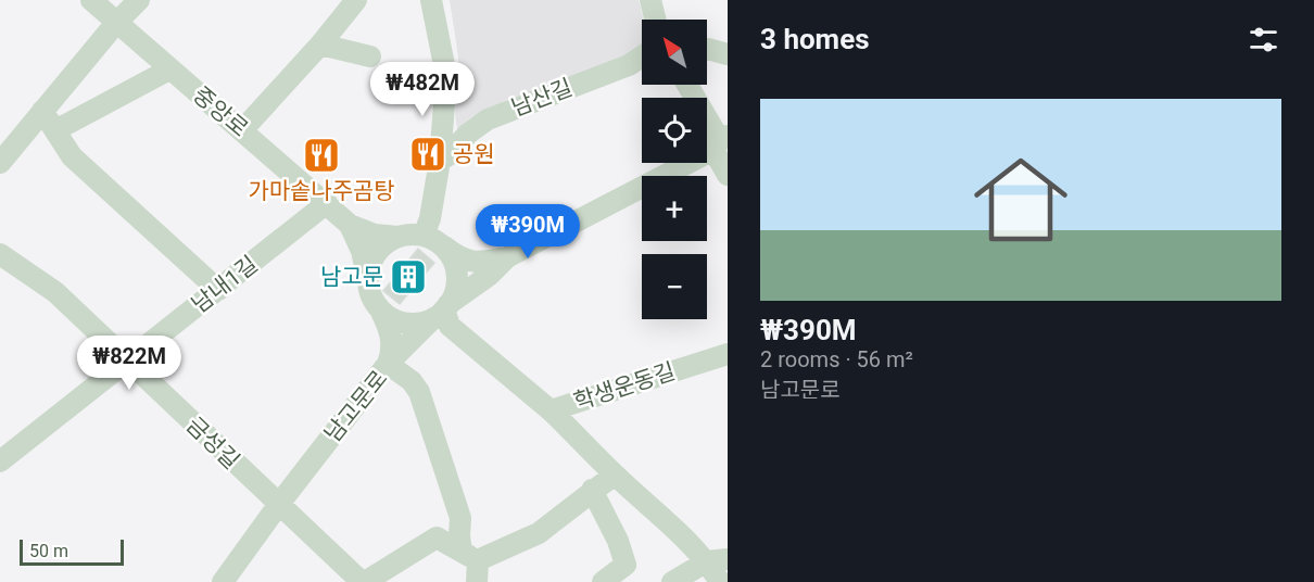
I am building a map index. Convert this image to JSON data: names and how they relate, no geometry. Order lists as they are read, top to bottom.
{
  "streets": {
    "street": [
      "남산길",
      "중앙로",
      "남내1길",
      "학생운동길",
      "남고문로",
      "금성길"
    ]
  },
  "crossings": [
    ["중앙로", "남내1길"],
    ["남내1길", "금성길"],
    ["남고문로", "금성길"]
  ],
  "places": {
    "restaurant": ["공원", "가마솥나주곰탕"],
    "building": ["남고문"]
  },
  "scale_bar": "50 m",
  "north": "top left",
  "page": {
    "heading": "3 homes",
    "map_buttons": ["+", "−"],
    "price": ["₩482M", "₩390M", "₩822M"],
    "list": [
      {
        "name": "₩390M",
        "note": "2 rooms · 56 m² · 남고문로"
      }
    ],
    "scale": "50 m"
  }
}
